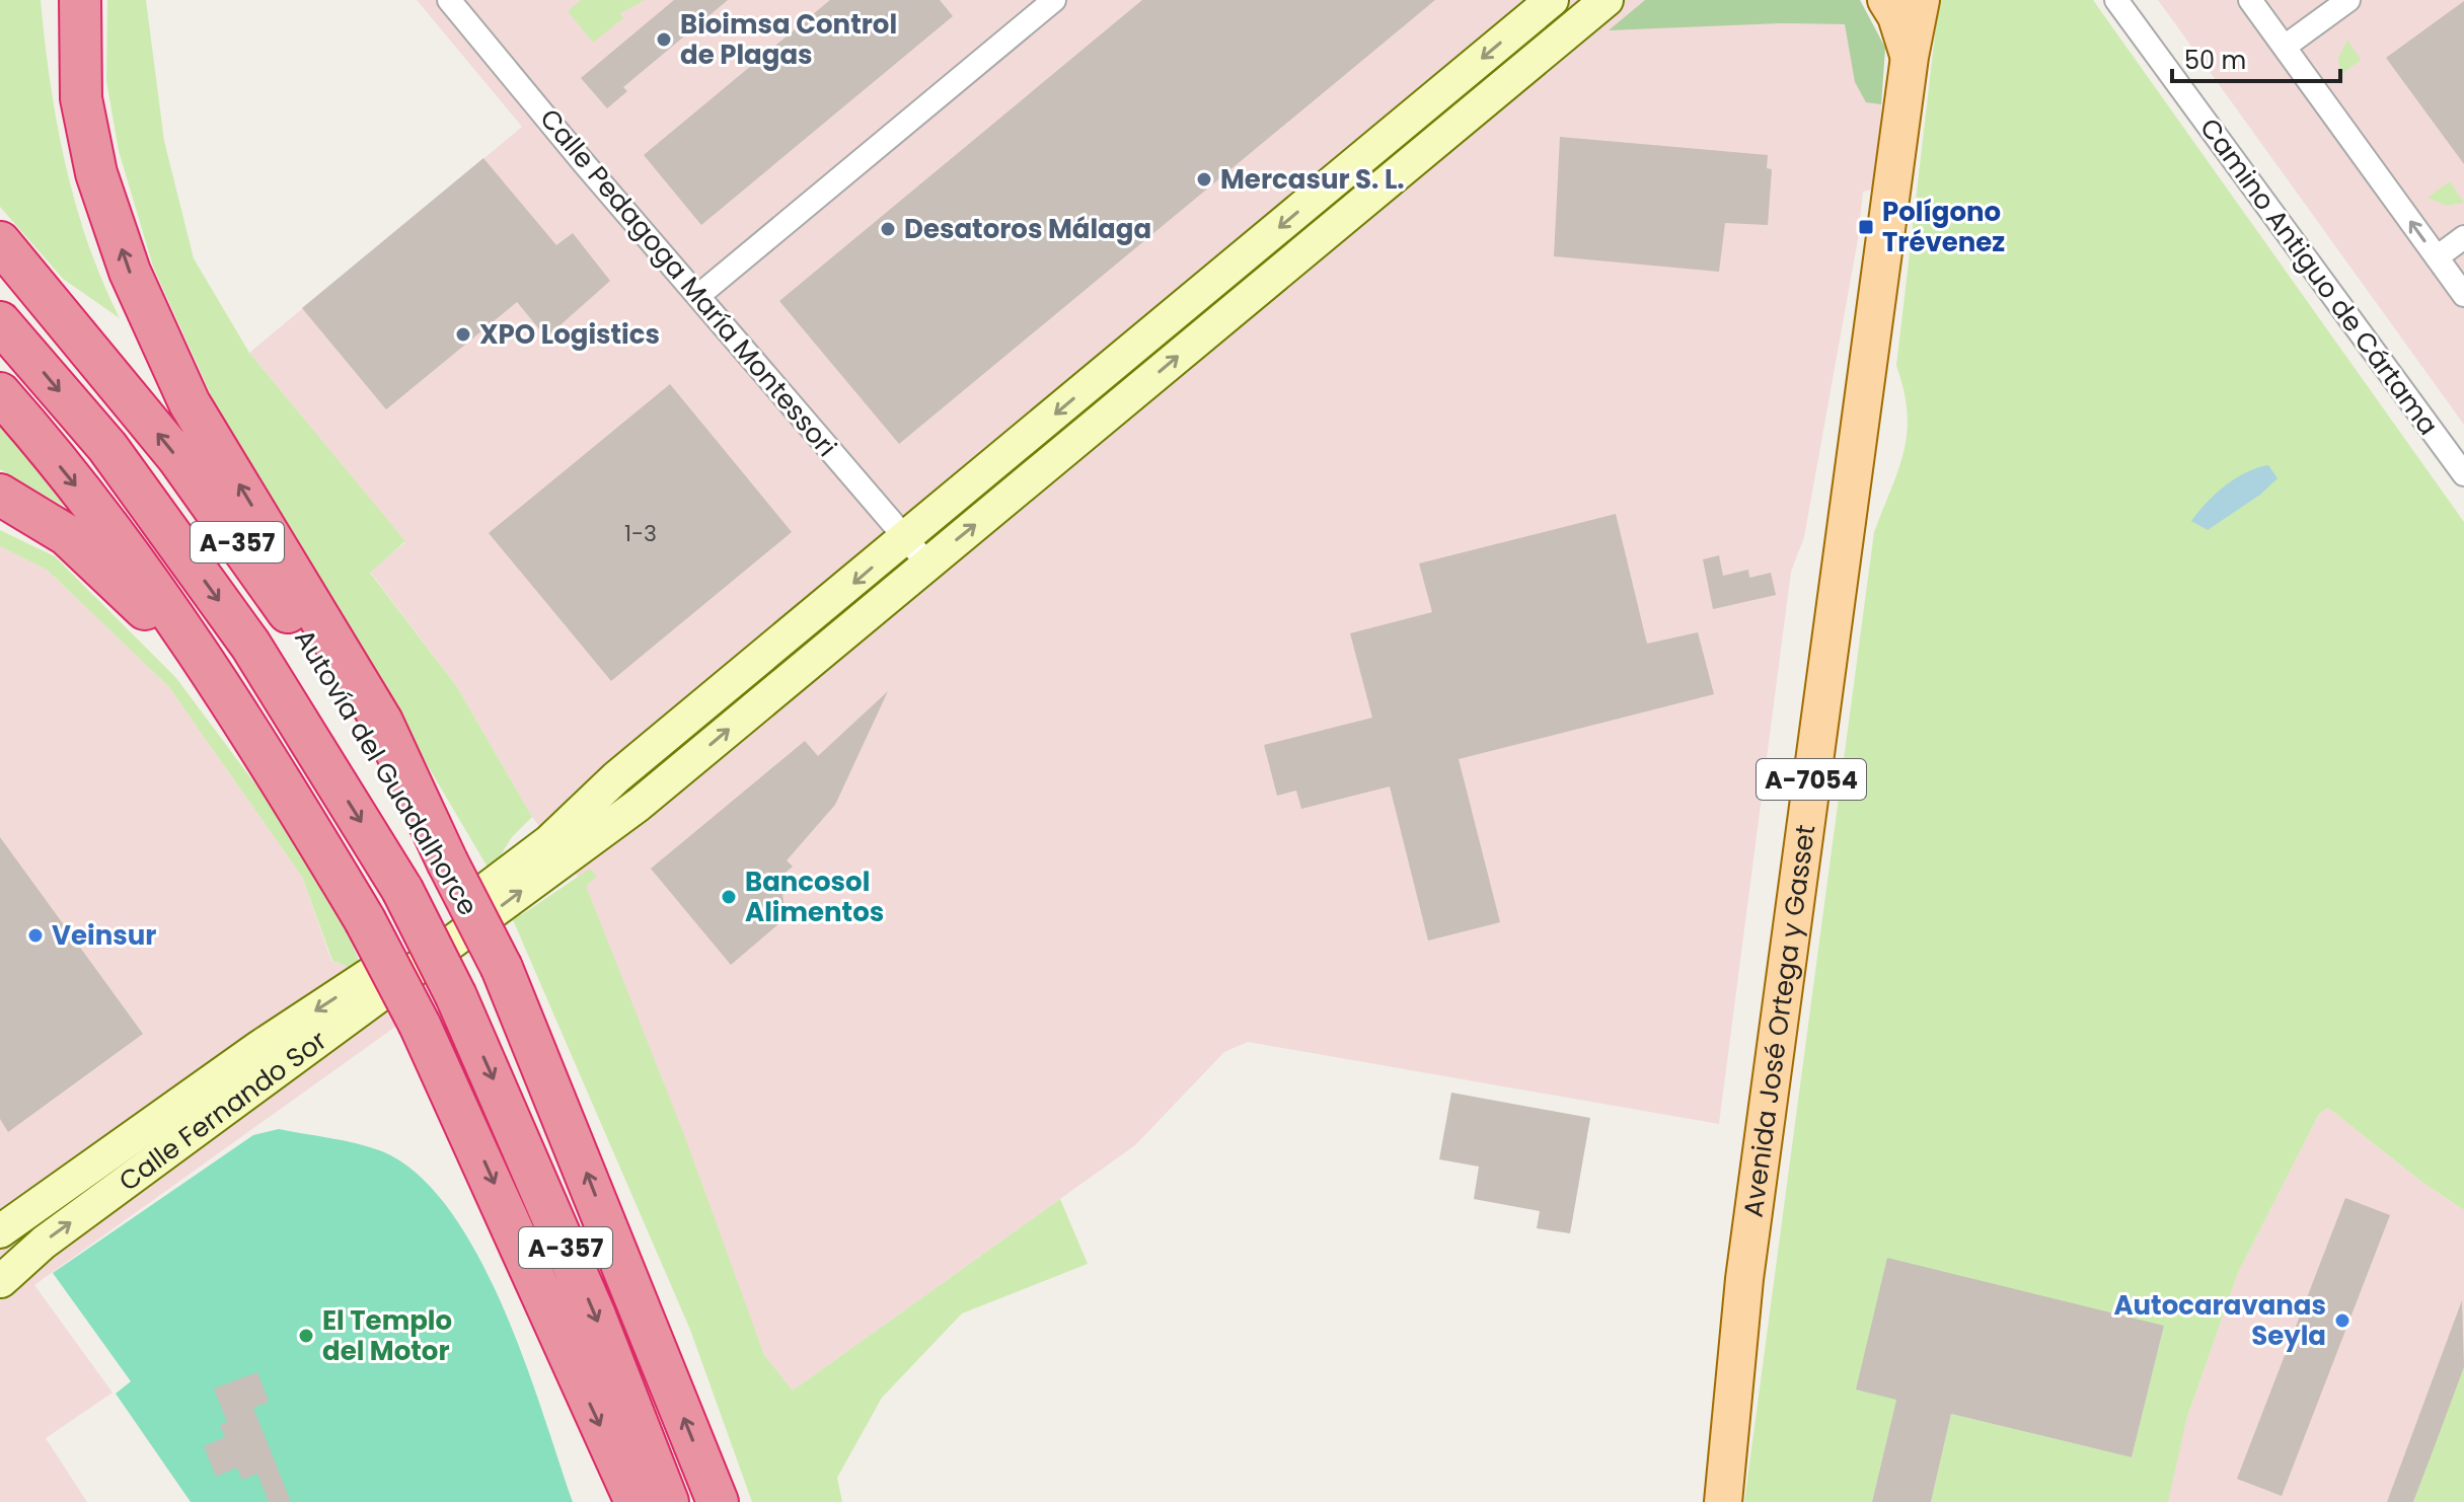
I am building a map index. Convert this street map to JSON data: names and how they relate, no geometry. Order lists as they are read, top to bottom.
{
  "streets": {
    "highway": ["A-357", "Autovía del Guadalhorce"],
    "main road": ["A-7054", "Avenida José Ortega y Gasset"],
    "street": ["Camino Antiguo de Cártama", "Calle Pedagoga María Montessori", "Calle Fernando Sor"]
  },
  "places": {
    "other": [
      "Bioimsa Control de Plagas",
      "Mercasur S. L.",
      "Desatoros Málaga",
      "XPO Logistics",
      "Bancosol Alimentos",
      "Veinsur",
      "Autocaravanas Seyla",
      "El Templo del Motor"
    ],
    "transit": ["Polígono Trévenez"]
  },
  "house_numbers": ["1-3"],
  "scale_bar": "50 m"
}
